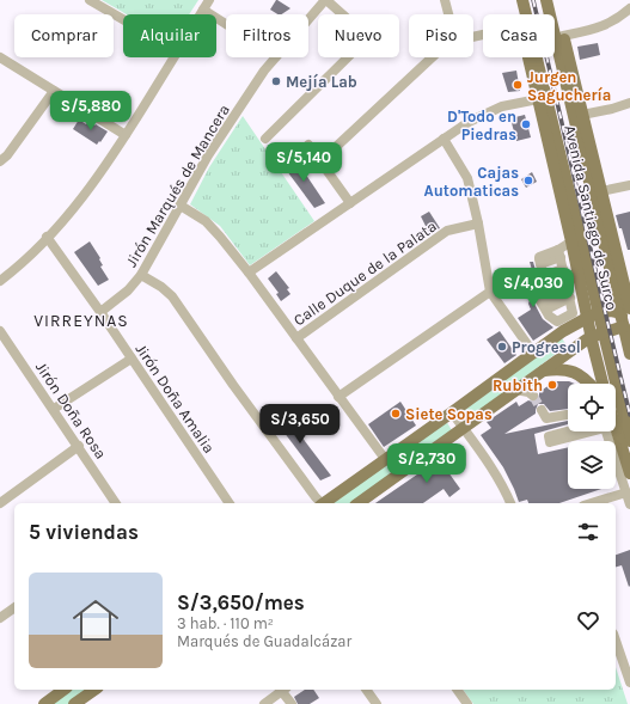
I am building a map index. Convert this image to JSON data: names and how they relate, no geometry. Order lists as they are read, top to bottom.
{
  "streets": {
    "main road": ["Avenida Santiago de Surco"],
    "street": [
      "Jirón Marqués de Mancera",
      "Calle Duque de la Palata",
      "Jirón Doña Amalia",
      "Jirón Doña Rosa"
    ]
  },
  "crossings": [
    ["Jirón Marqués de Mancera", "Jirón Doña Amalia"]
  ],
  "districts": ["VIRREYNAS"],
  "places": [
    "Mejía Lab",
    "Jurgen Saguchería",
    "D'Todo en Piedras",
    "Cajas Automaticas",
    "Progresol",
    "Rubith",
    "Siete Sopas"
  ],
  "page": {
    "chip": [
      "Comprar",
      "Alquilar",
      "Filtros",
      "Nuevo",
      "Piso",
      "Casa"
    ],
    "price": [
      "S/5,880",
      "S/5,140",
      "S/4,030",
      "S/3,650",
      "S/2,730"
    ],
    "heading": "5 viviendas",
    "list": [
      {
        "name": "S/3,650/mes",
        "note": "3 hab. · 110 m² · Marqués de Guadalcázar"
      }
    ]
  }
}
